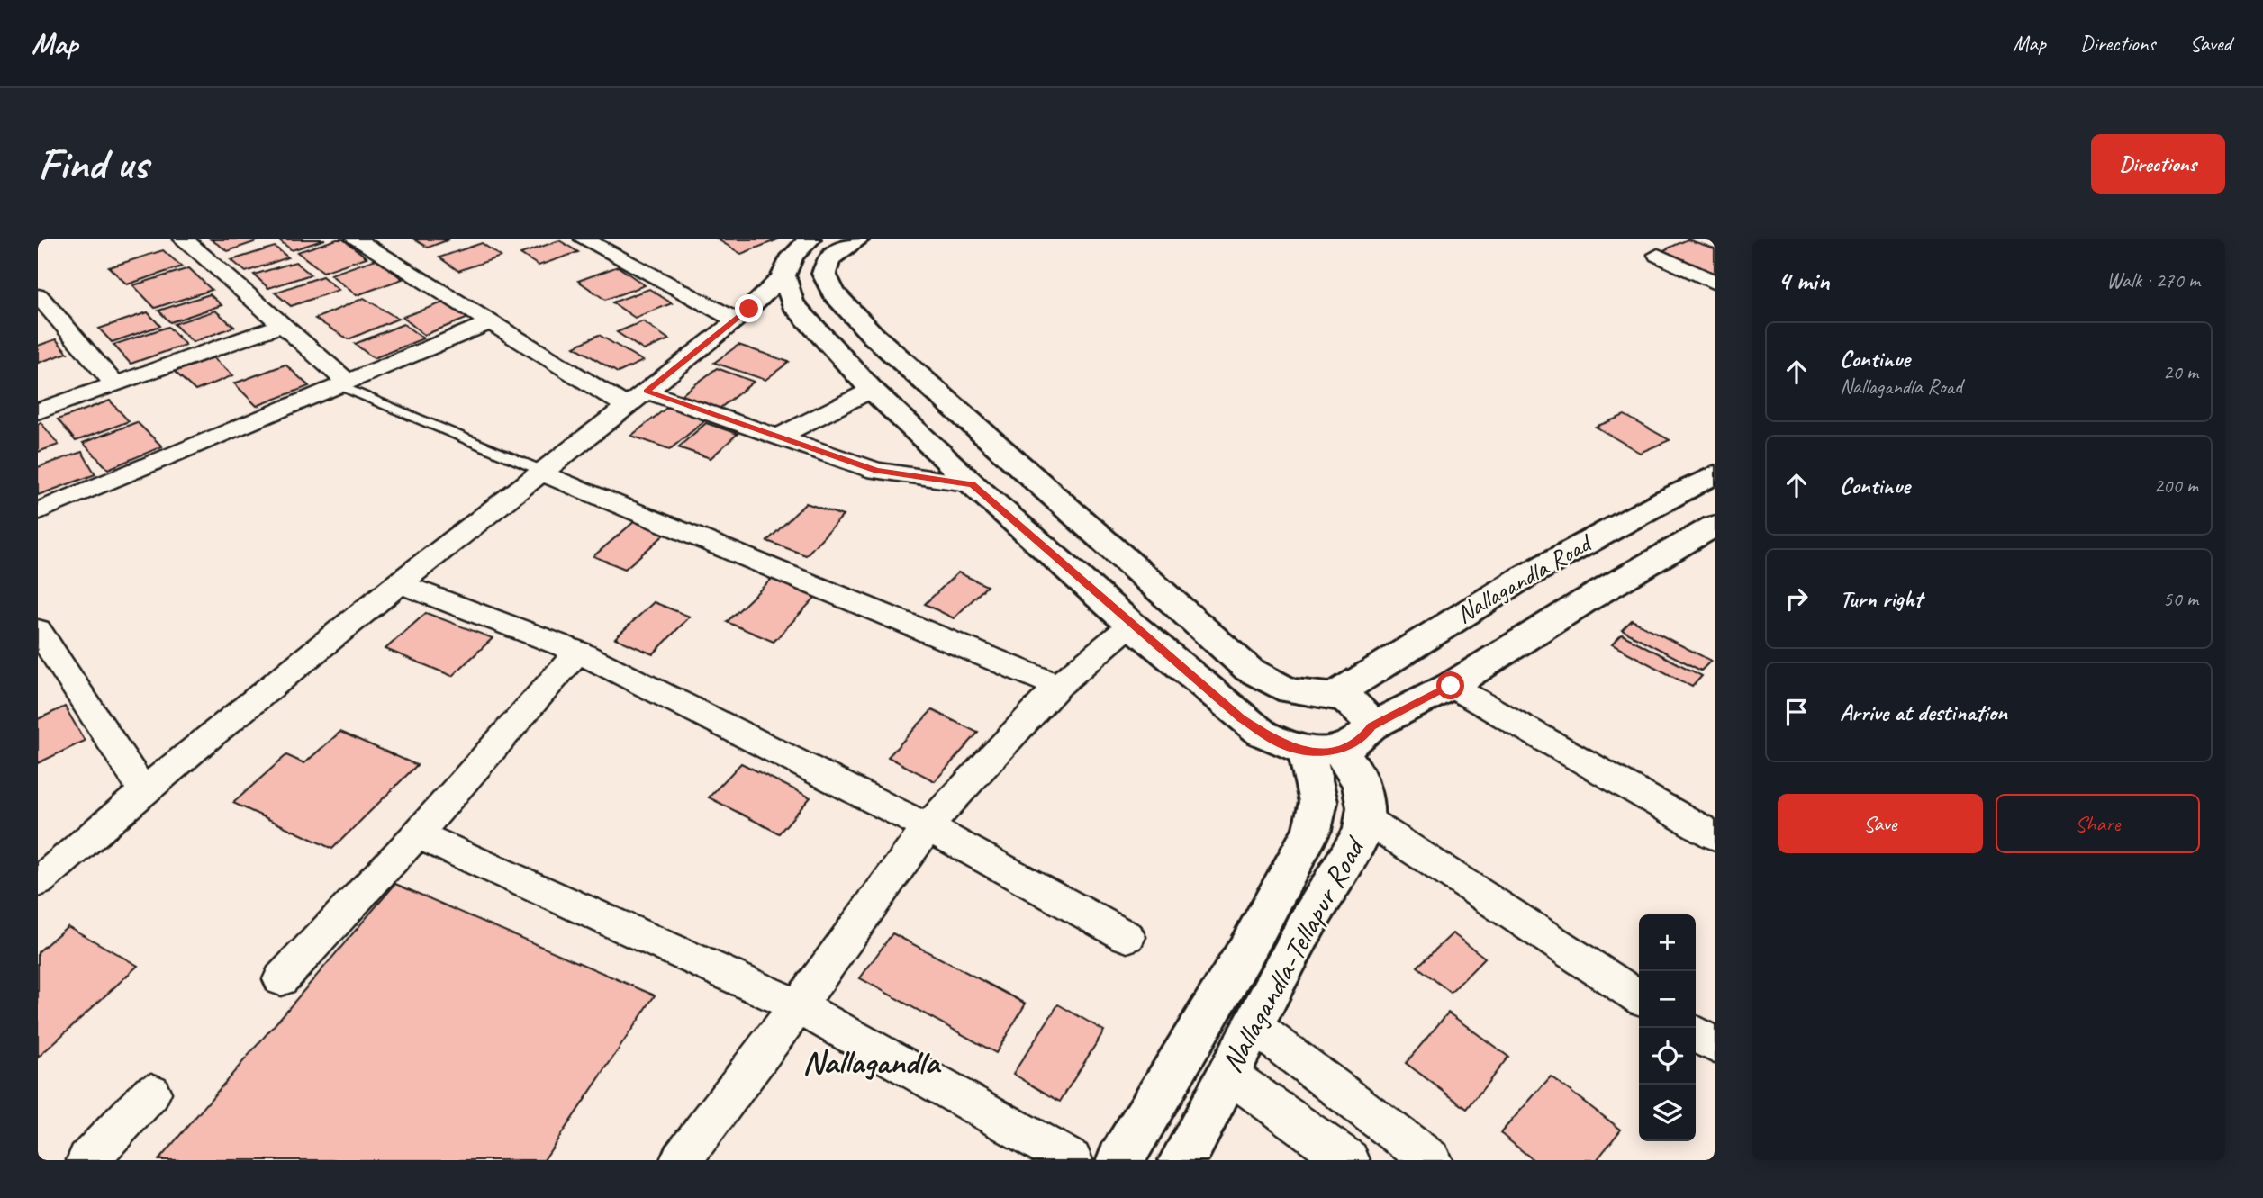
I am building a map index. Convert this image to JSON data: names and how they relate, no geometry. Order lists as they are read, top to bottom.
{
  "streets": {
    "main road": ["Nallagandla Road", "Nallagandla-Tellapur Road"]
  },
  "crossings": [
    ["Nallagandla Road", "Nallagandla-Tellapur Road"]
  ],
  "districts": ["Nallagandla"],
  "page": {
    "header": "Map",
    "nav": ["Map", "Directions", "Saved"],
    "buttons": [
      "Directions",
      ["Save", "Share"]
    ],
    "title": "Find us",
    "heading": ["4 min", "Walk · 270 m"],
    "list": [
      ["Continue", "Nallagandla Road", "20 m"],
      ["Continue", "200 m"],
      ["Turn right", "50 m"],
      "Arrive at destination"
    ],
    "map_buttons": ["+", "−"]
  }
}
